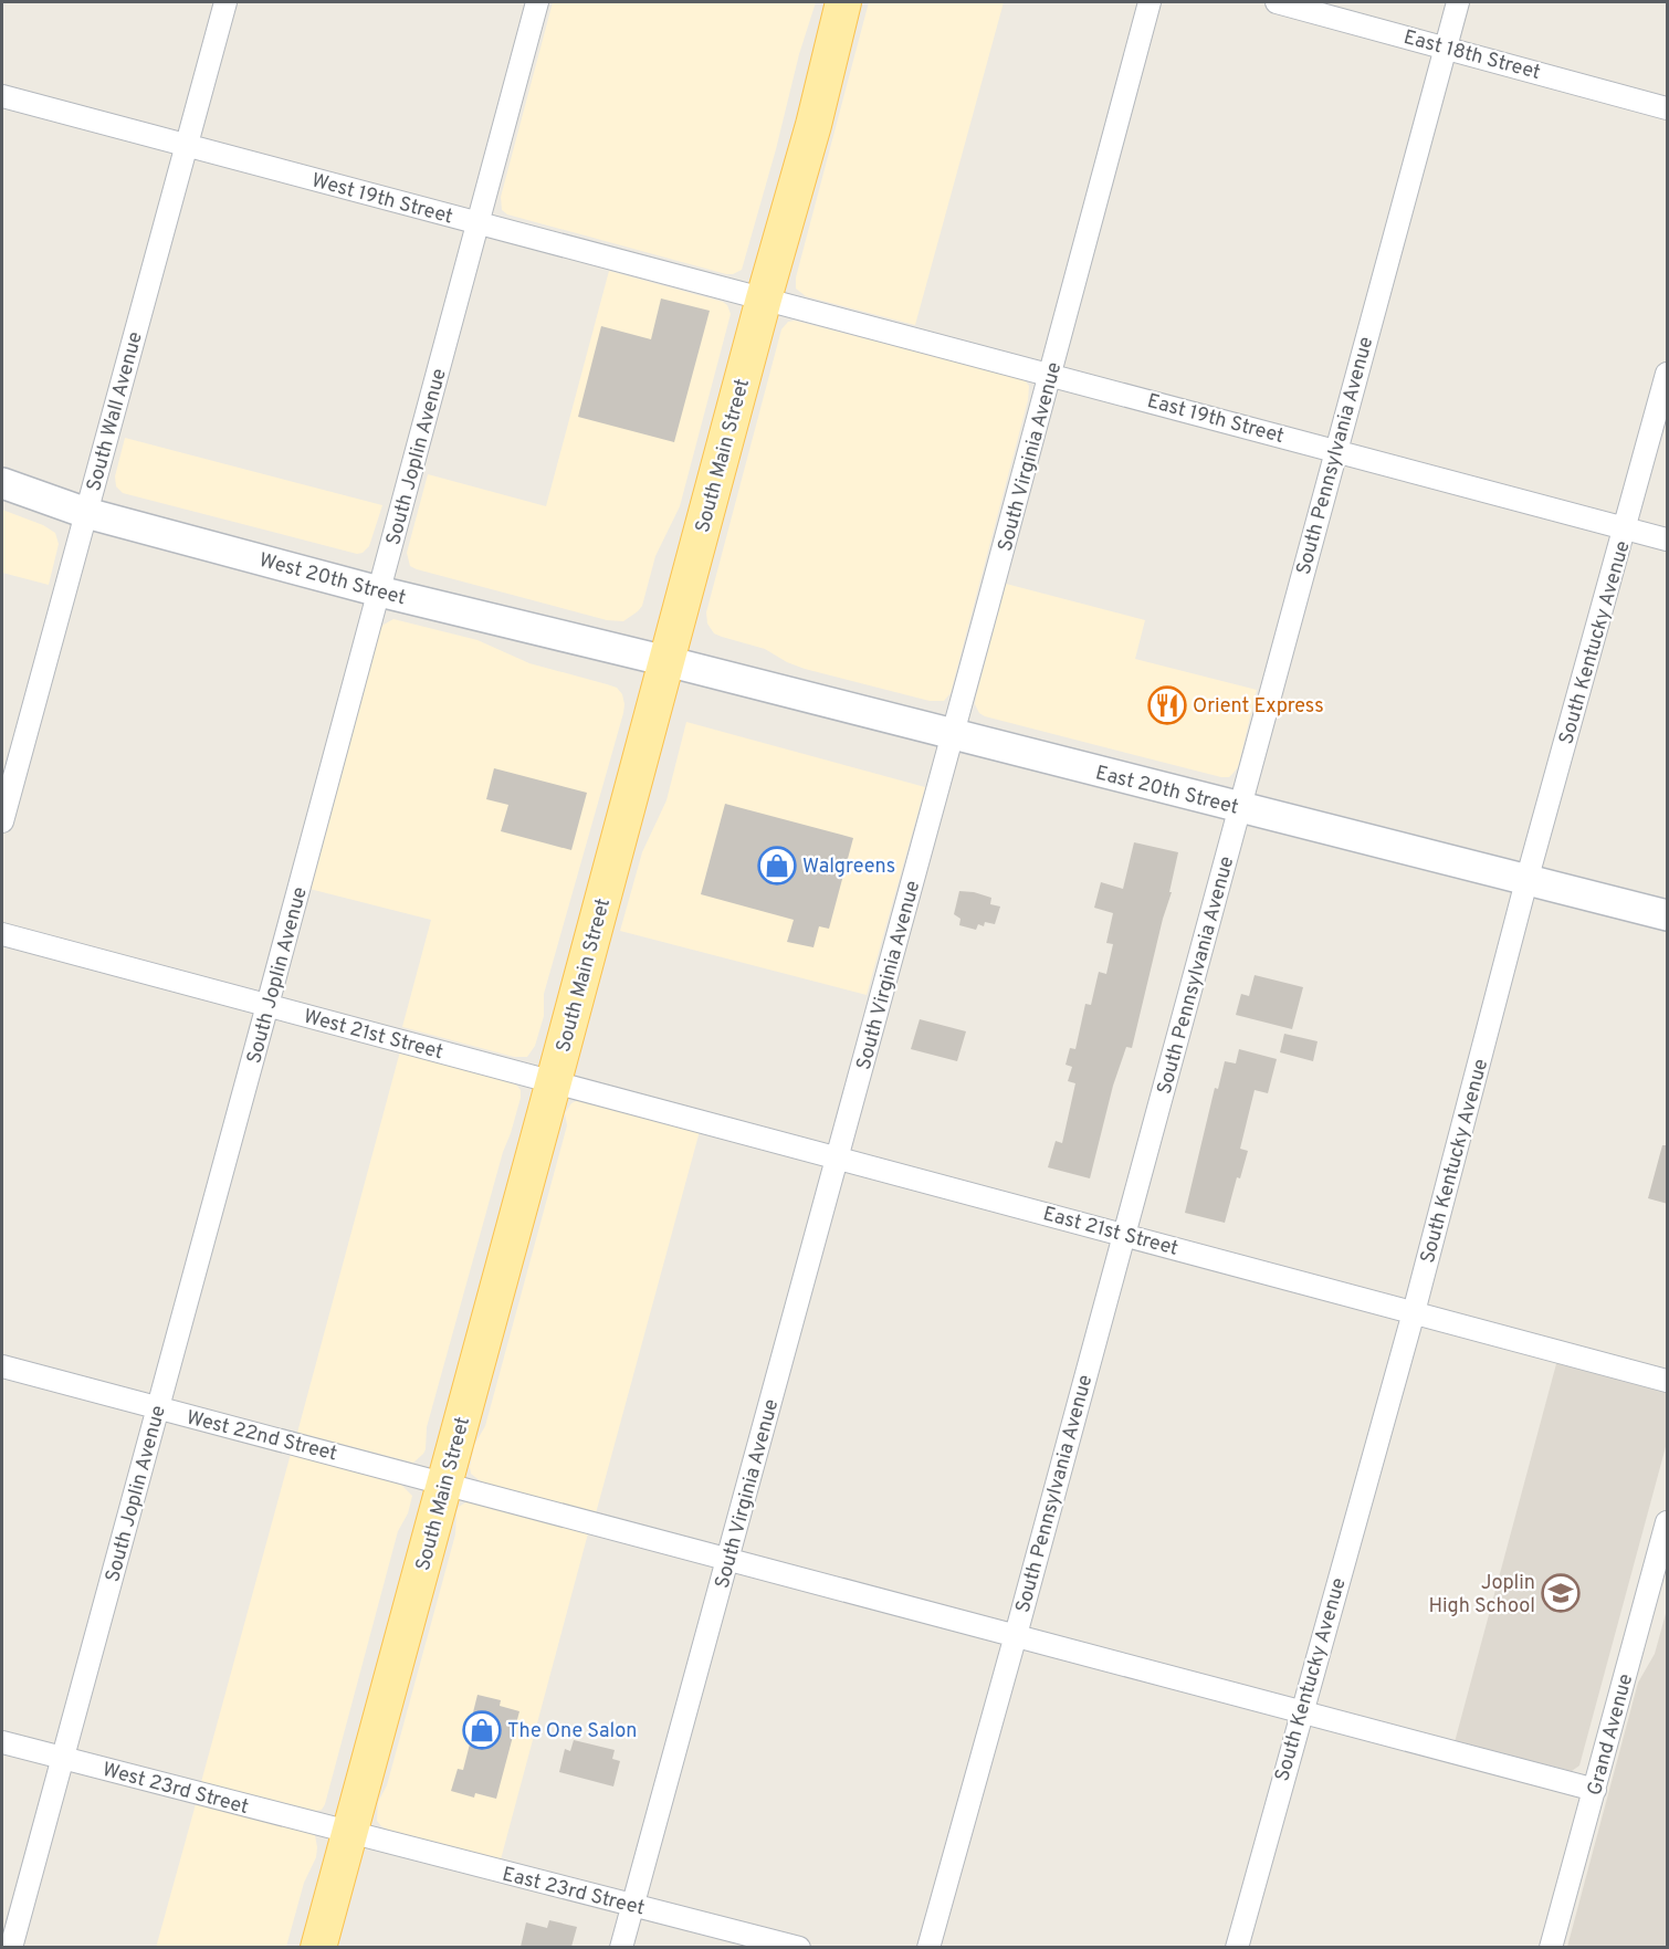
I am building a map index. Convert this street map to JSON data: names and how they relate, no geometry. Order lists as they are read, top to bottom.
{
  "streets": {
    "main road": ["South Main Street", "West 20th Street", "East 20th Street"],
    "street": [
      "East 18th Street",
      "West 19th Street",
      "South Wall Avenue",
      "East 19th Street",
      "South Pennsylvania Avenue",
      "South Joplin Avenue",
      "South Virginia Avenue",
      "South Kentucky Avenue",
      "West 21st Street",
      "East 21st Street",
      "West 22nd Street",
      "Grand Avenue",
      "West 23rd Street",
      "East 23rd Street"
    ]
  },
  "crossings": [
    ["East 18th Street", "South Pennsylvania Avenue"],
    ["West 19th Street", "South Wall Avenue"],
    ["West 19th Street", "East 19th Street"],
    ["West 19th Street", "South Main Street"],
    ["West 19th Street", "South Joplin Avenue"],
    ["South Wall Avenue", "West 20th Street"],
    ["East 19th Street", "South Main Street"],
    ["East 19th Street", "South Pennsylvania Avenue"],
    ["East 19th Street", "South Virginia Avenue"],
    ["East 19th Street", "South Kentucky Avenue"],
    ["South Main Street", "West 20th Street"],
    ["South Main Street", "East 20th Street"],
    ["South Main Street", "West 21st Street"],
    ["South Main Street", "East 21st Street"],
    ["South Main Street", "West 22nd Street"],
    ["South Main Street", "West 23rd Street"],
    ["South Main Street", "East 23rd Street"],
    ["South Pennsylvania Avenue", "East 20th Street"],
    ["South Pennsylvania Avenue", "East 21st Street"],
    ["South Pennsylvania Avenue", "West 22nd Street"],
    ["South Joplin Avenue", "West 20th Street"],
    ["South Joplin Avenue", "West 21st Street"],
    ["South Joplin Avenue", "West 22nd Street"],
    ["South Joplin Avenue", "West 23rd Street"],
    ["South Virginia Avenue", "East 20th Street"],
    ["South Virginia Avenue", "East 21st Street"],
    ["South Virginia Avenue", "West 22nd Street"],
    ["South Virginia Avenue", "East 23rd Street"],
    ["West 20th Street", "East 20th Street"],
    ["South Kentucky Avenue", "East 20th Street"],
    ["South Kentucky Avenue", "East 21st Street"],
    ["South Kentucky Avenue", "West 22nd Street"],
    ["West 21st Street", "East 21st Street"],
    ["West 22nd Street", "Grand Avenue"],
    ["West 23rd Street", "East 23rd Street"]
  ],
  "places": {
    "restaurant": ["Orient Express"],
    "shop": ["Walgreens", "The One Salon"],
    "school or university": ["Joplin High School"]
  }
}
